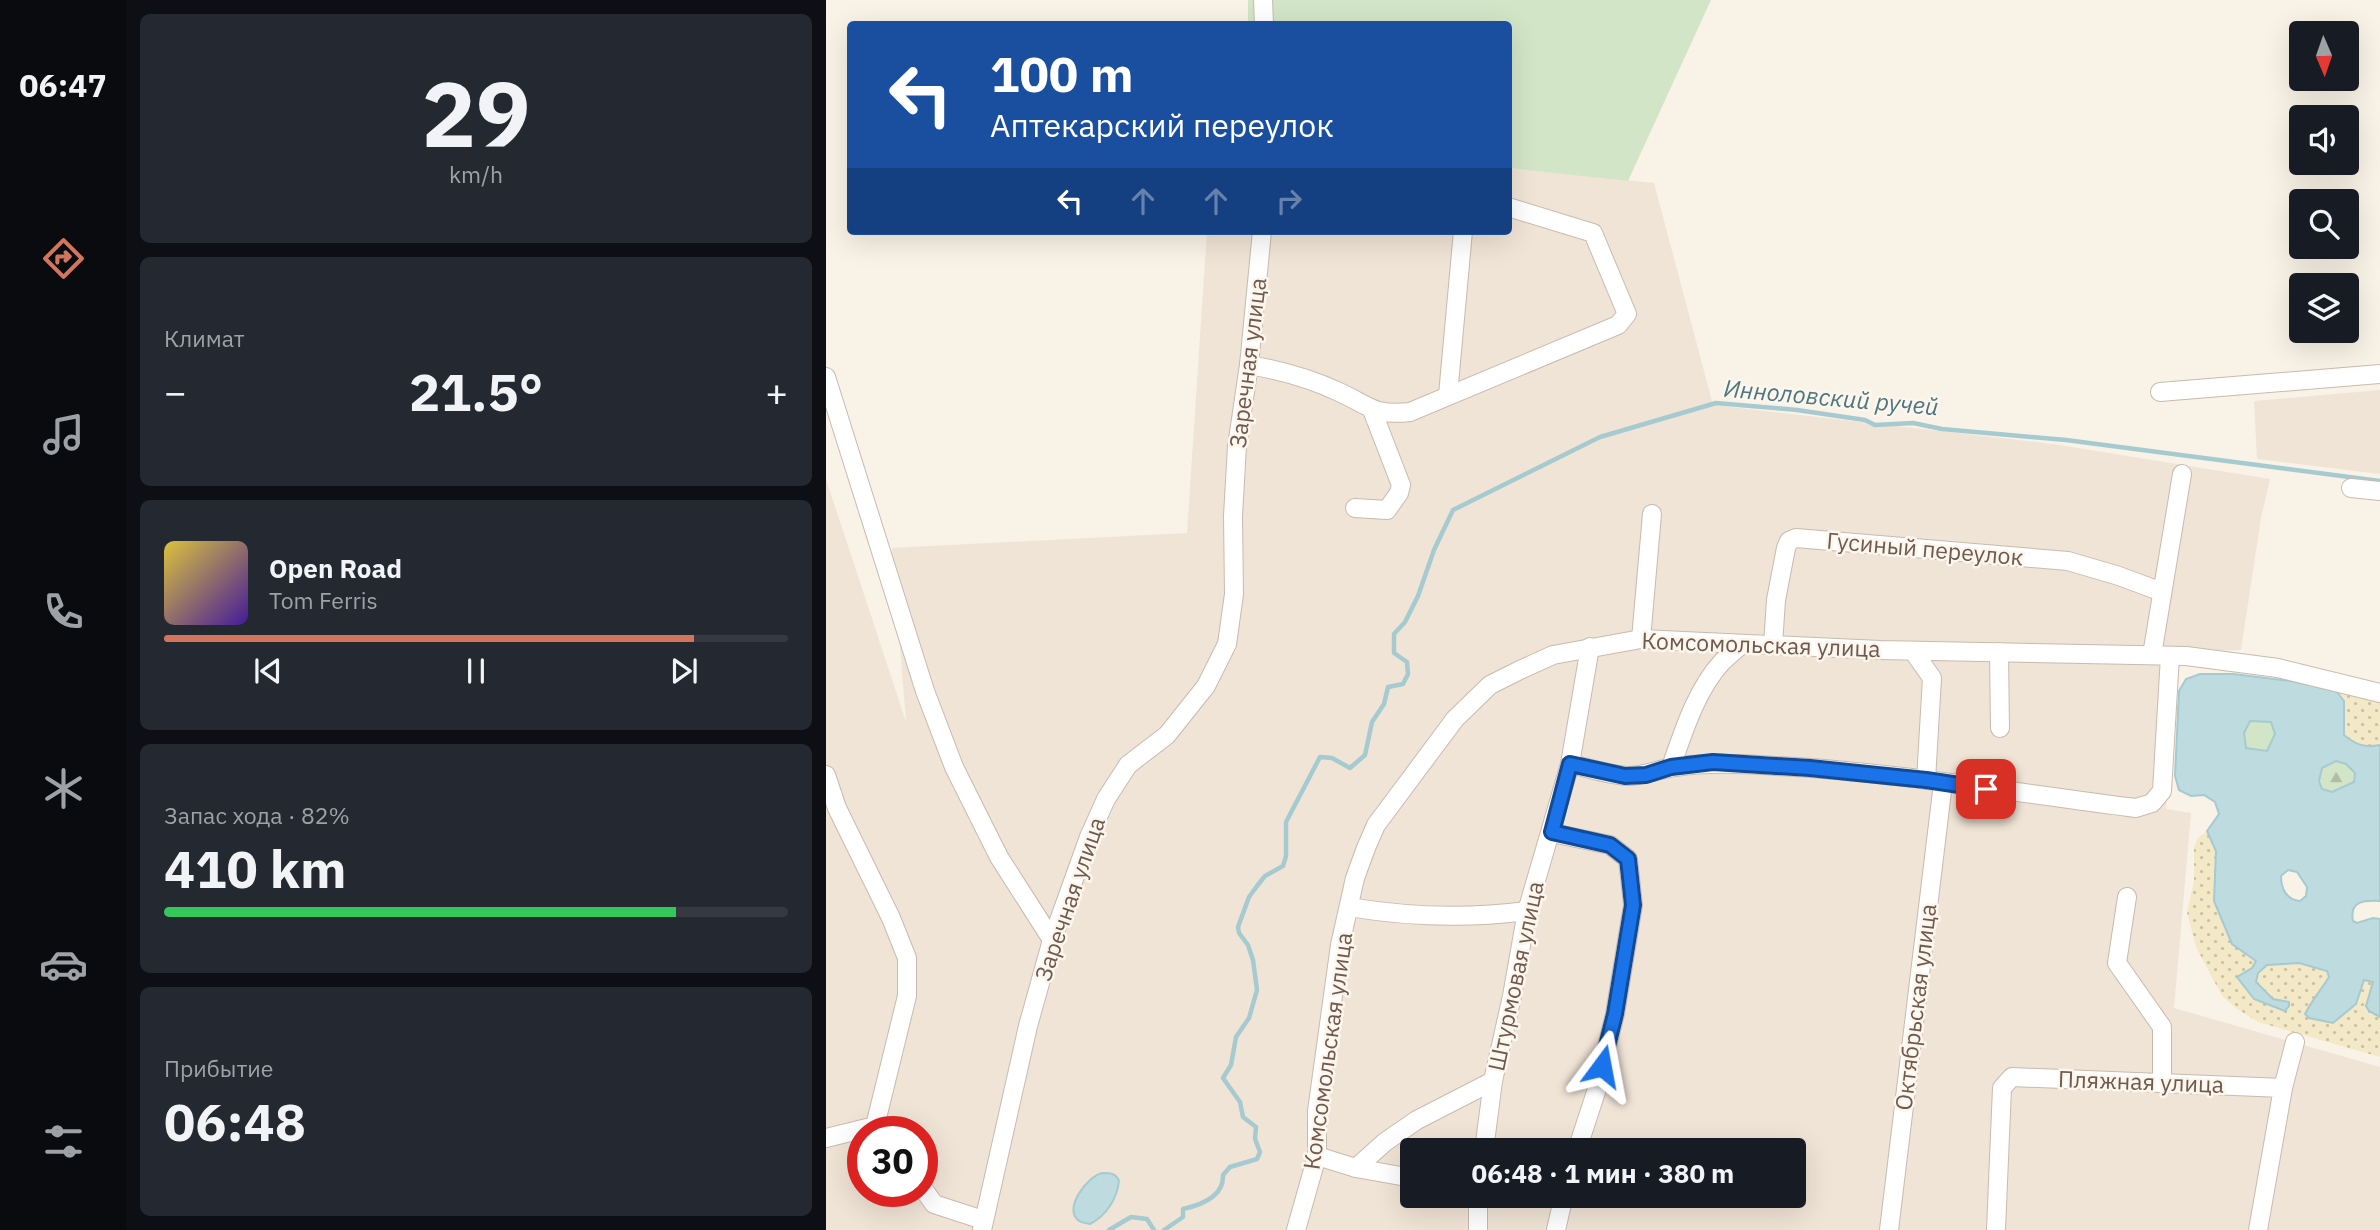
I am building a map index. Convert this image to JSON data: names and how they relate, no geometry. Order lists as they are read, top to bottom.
{
  "streets": {
    "street": [
      "Заречная улица",
      "Гусиный переулок",
      "Комсомольская улица",
      "Штурмовая улица",
      "Октябрьская улица",
      "Пляжная улица"
    ]
  },
  "crossings": [
    ["Гусиный переулок", "Комсомольская улица"],
    ["Комсомольская улица", "Штурмовая улица"]
  ],
  "water": ["Инноловский ручей"],
  "north": "bottom",
  "page": {
    "tabs": "06:47",
    "tile": [
      ["29", "km/h"],
      "Климат",
      ["Запас хода · 82%", "410 km"],
      ["Прибытие", "06:48"]
    ],
    "turn": ["100 m", "Аптекарский переулок"],
    "heat": ["−", "21.5°", "+"],
    "song": ["Open Road", "Tom Ferris"],
    "limit": "30",
    "trip": "06:48 · 1 мин · 380 m"
  }
}
